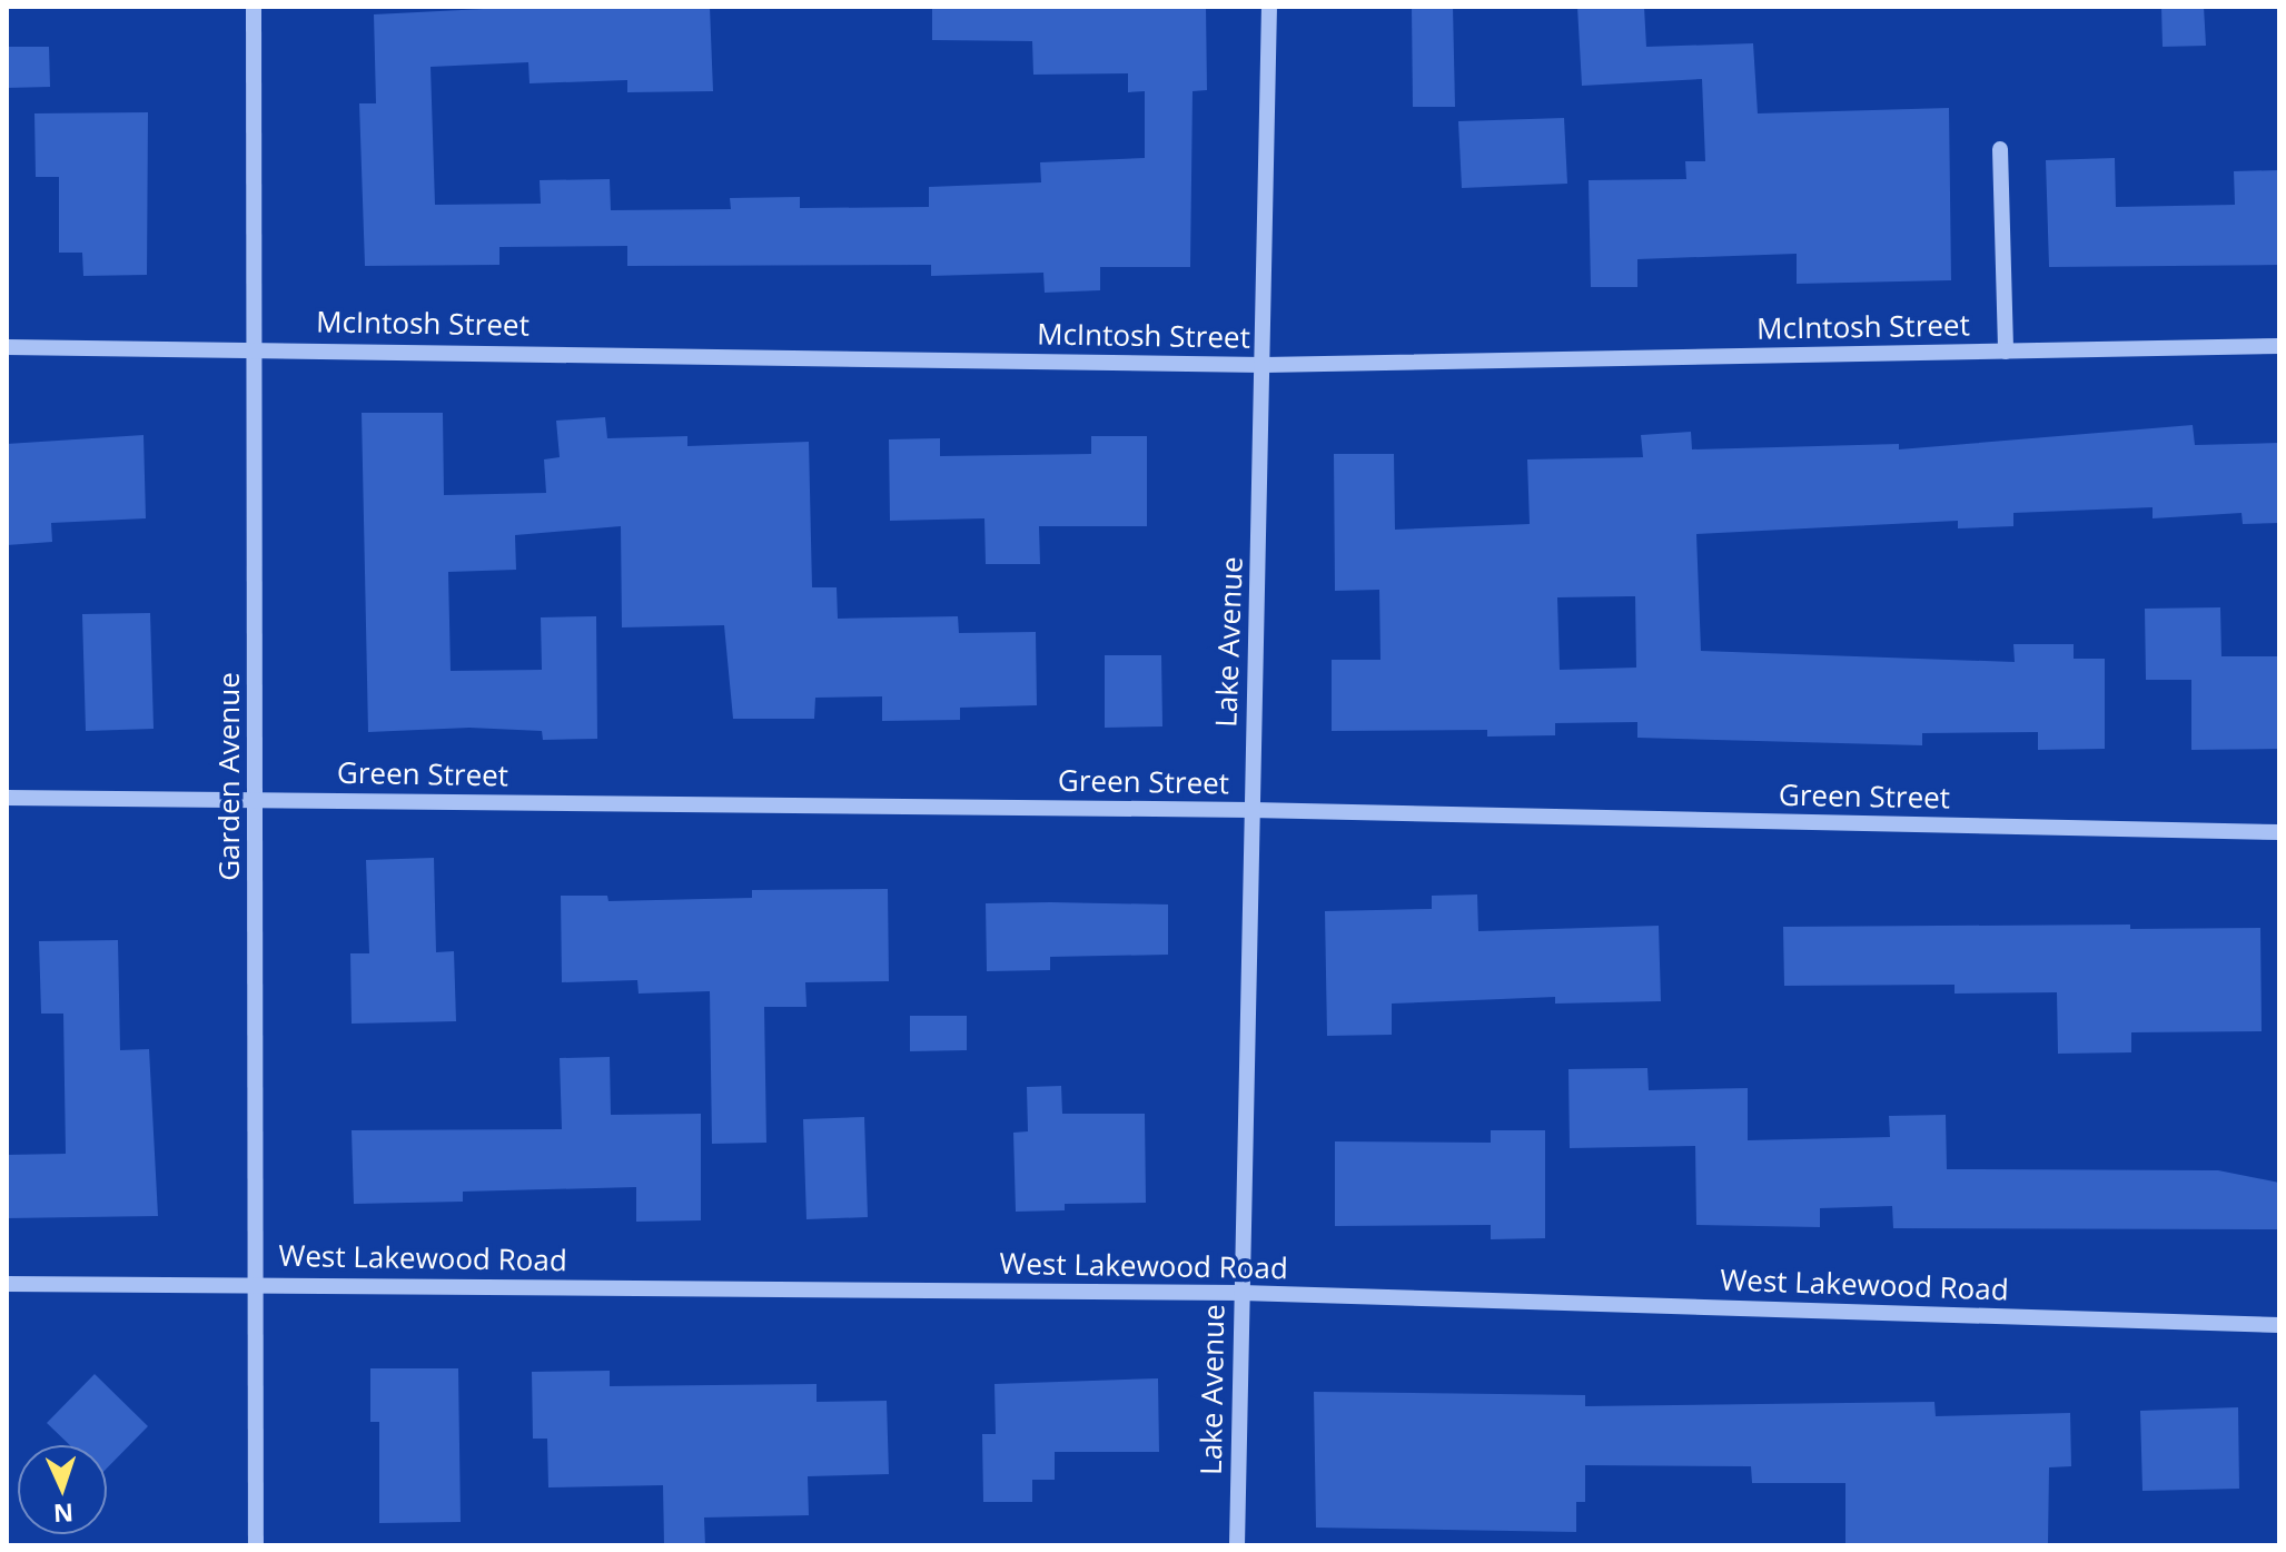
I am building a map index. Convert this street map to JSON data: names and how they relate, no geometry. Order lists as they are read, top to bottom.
{
  "streets": {
    "street": [
      "McIntosh Street",
      "Lake Avenue",
      "Green Street",
      "Garden Avenue",
      "West Lakewood Road"
    ]
  },
  "crossings": [
    ["McIntosh Street", "Lake Avenue"],
    ["McIntosh Street", "Garden Avenue"],
    ["Lake Avenue", "Green Street"],
    ["Lake Avenue", "West Lakewood Road"],
    ["Green Street", "Garden Avenue"],
    ["Garden Avenue", "West Lakewood Road"]
  ],
  "north": "bottom"
}
